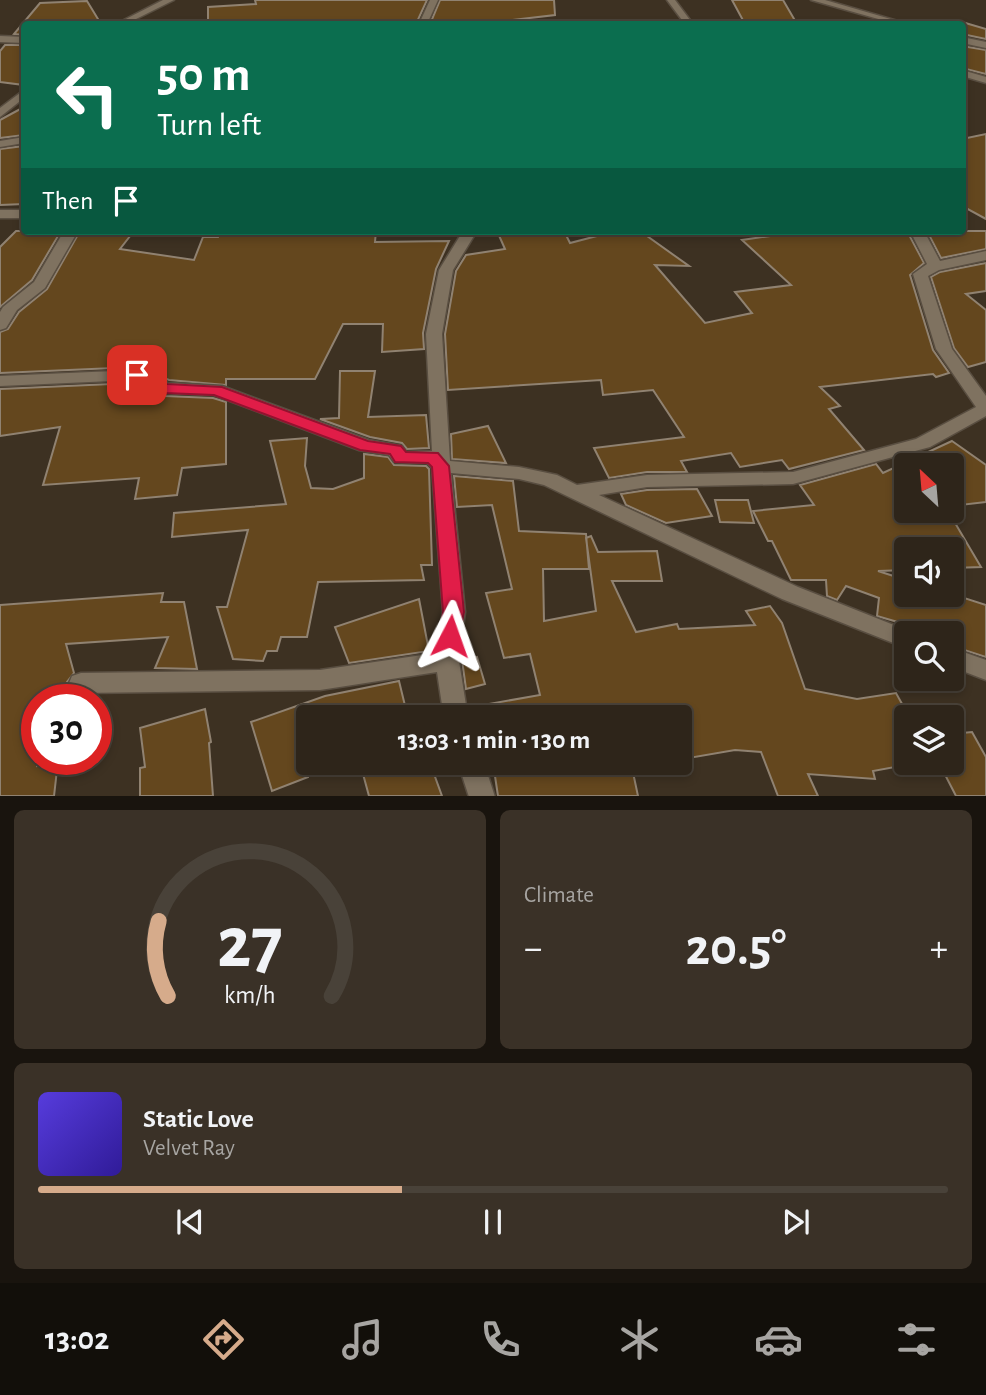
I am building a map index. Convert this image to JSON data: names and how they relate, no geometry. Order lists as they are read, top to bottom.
{
  "north": "top left",
  "page": {
    "turn": ["50 m", "Turn left"],
    "then": "Then",
    "limit": "30",
    "trip": "13:03 · 1 min · 130 m",
    "tile": "Climate",
    "heat": ["−", "20.5°", "+"],
    "song": ["Static Love", "Velvet Ray"],
    "tabs": "13:02",
    "gauge": ["27", "km/h"]
  }
}
